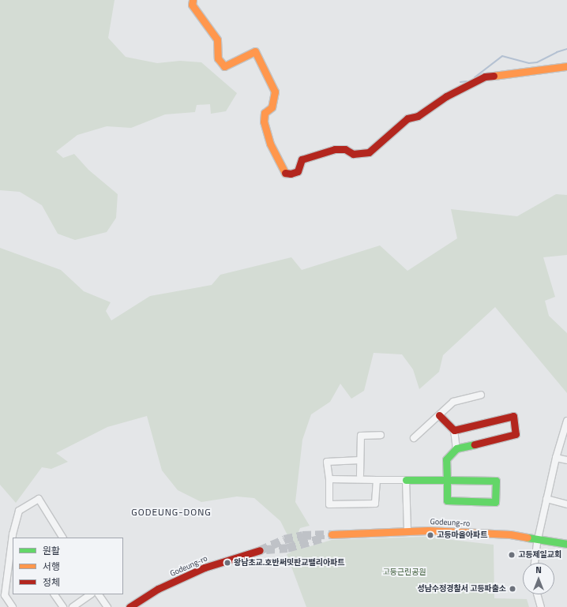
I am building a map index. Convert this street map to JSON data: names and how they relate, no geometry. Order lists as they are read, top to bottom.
{
  "streets": {
    "street": ["Godeung-ro"]
  },
  "districts": ["GODEUNG-DONG"],
  "parks": ["고등근린공원"],
  "places": [
    "고등마을아파트",
    "고등제일교회",
    "왕남초교.호반써밋판교밸리아파트",
    "성남수정경찰서 고등파출소"
  ],
  "legend": ["원활", "서행", "정체"],
  "north": "top"
}
